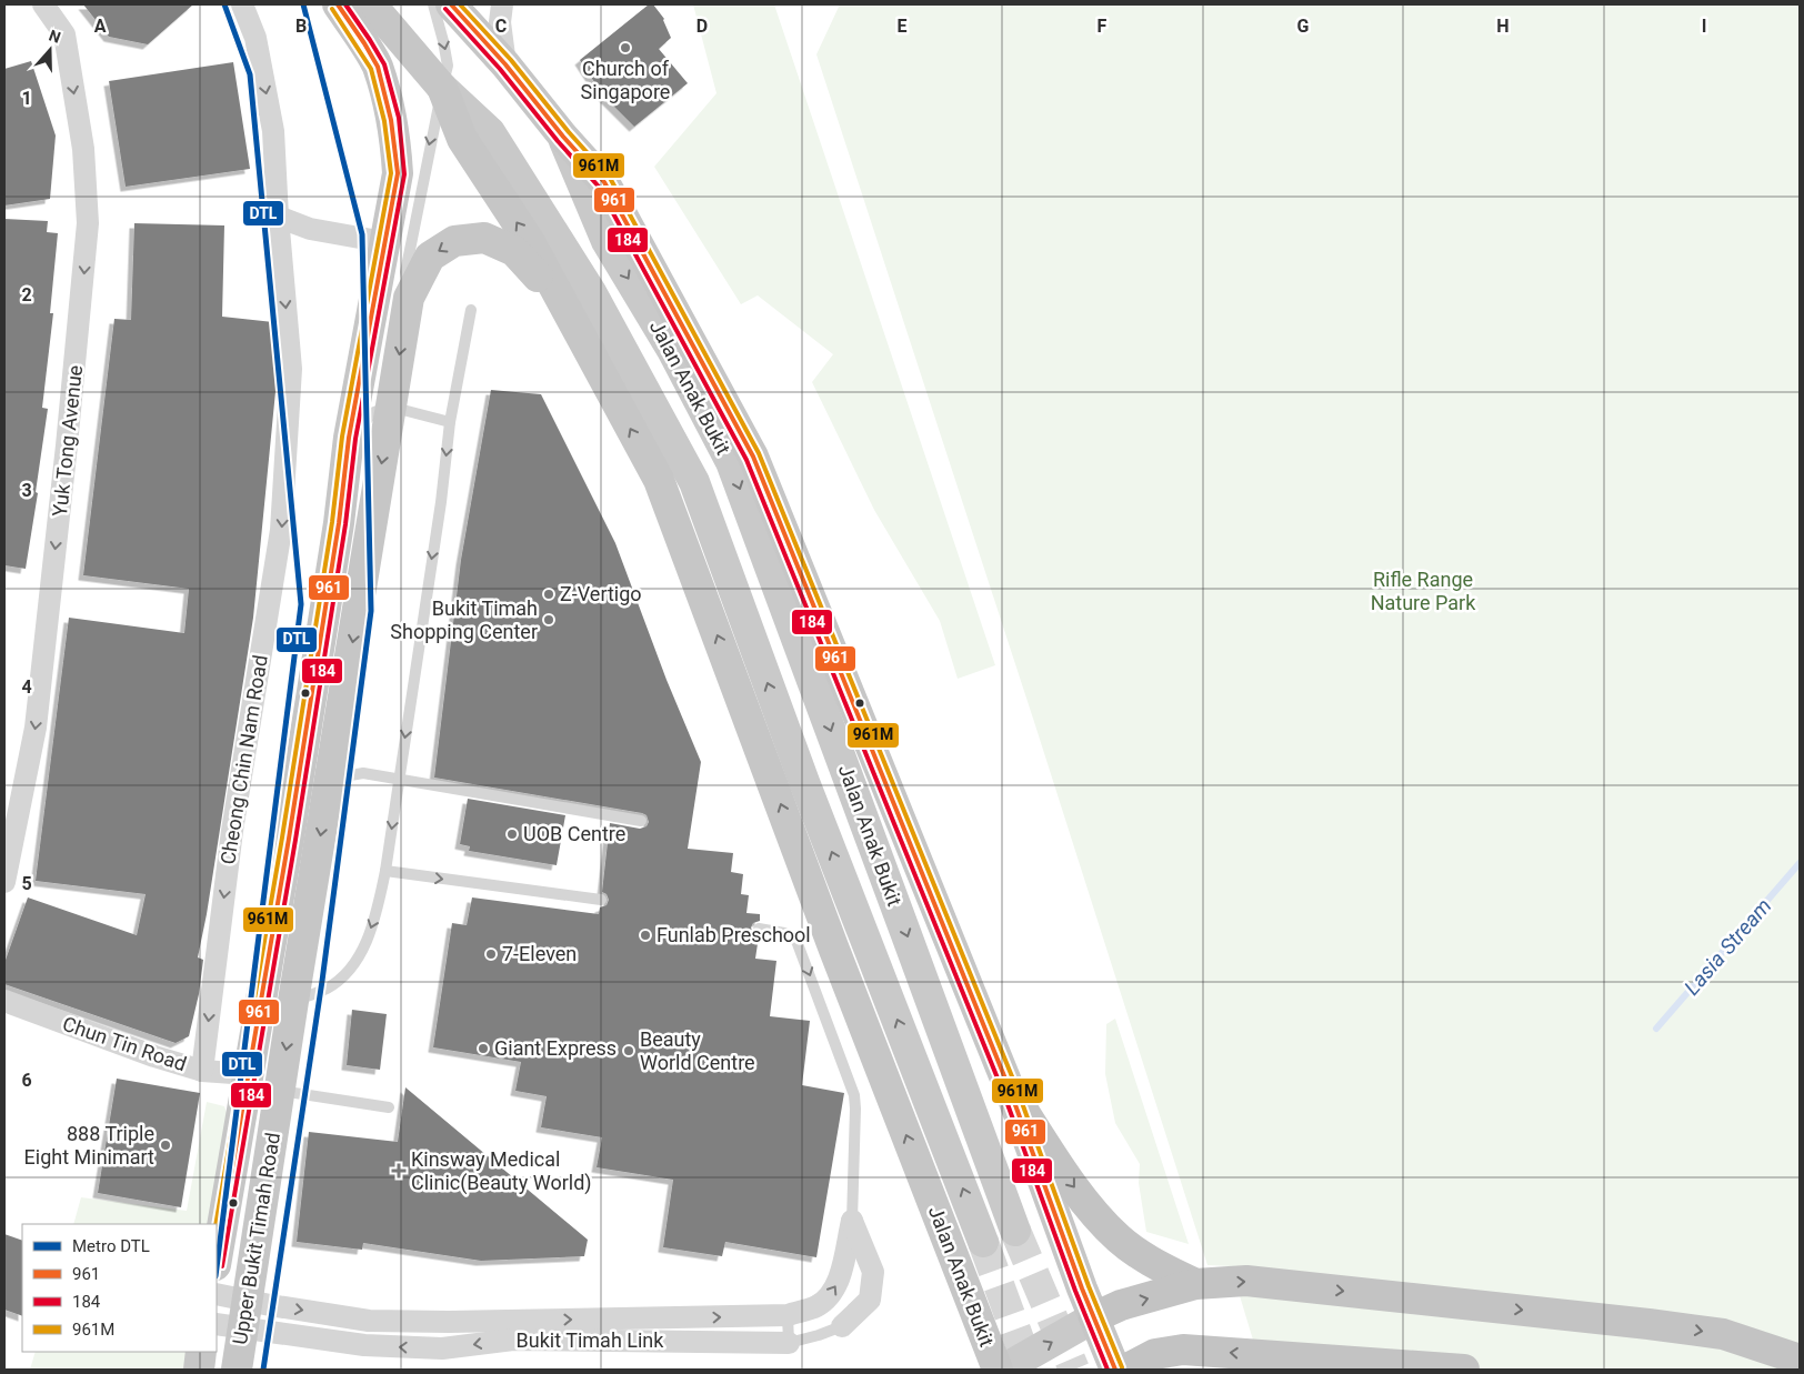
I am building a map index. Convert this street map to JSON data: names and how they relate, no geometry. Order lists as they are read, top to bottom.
{
  "streets": {
    "highway": ["Jalan Anak Bukit", "Upper Bukit Timah Road"],
    "street": [
      "Yuk Tong Avenue",
      "Cheong Chin Nam Road",
      "Chun Tin Road",
      "Bukit Timah Link"
    ]
  },
  "crossings": [
    ["Jalan Anak Bukit", "Upper Bukit Timah Road"],
    ["Cheong Chin Nam Road", "Chun Tin Road"],
    ["Chun Tin Road", "Upper Bukit Timah Road"],
    ["Upper Bukit Timah Road", "Bukit Timah Link"]
  ],
  "one_way": ["Yuk Tong Avenue", "Cheong Chin Nam Road"],
  "water": ["Lasia Stream"],
  "parks": ["Rifle Range Nature Park"],
  "places": {
    "other": [
      "Church of Singapore",
      "Z-Vertigo",
      "Bukit Timah Shopping Center",
      "UOB Centre",
      "Funlab Preschool",
      "7-Eleven",
      "Giant Express",
      "Beauty World Centre",
      "888 Triple Eight Minimart"
    ],
    "health": ["Kinsway Medical Clinic(Beauty World)"]
  },
  "lines": [
    "metro line DTL",
    "transit line 961",
    "transit line 184",
    "transit line 961M"
  ],
  "legend": [
    "Metro DTL",
    "961",
    "184",
    "961M"
  ],
  "north": "top",
  "grid": {
    "columns": [
      "A",
      "B",
      "C",
      "D",
      "E",
      "F",
      "G",
      "H",
      "I"
    ],
    "rows": [
      "1",
      "2",
      "3",
      "4",
      "5",
      "6"
    ]
  }
}
